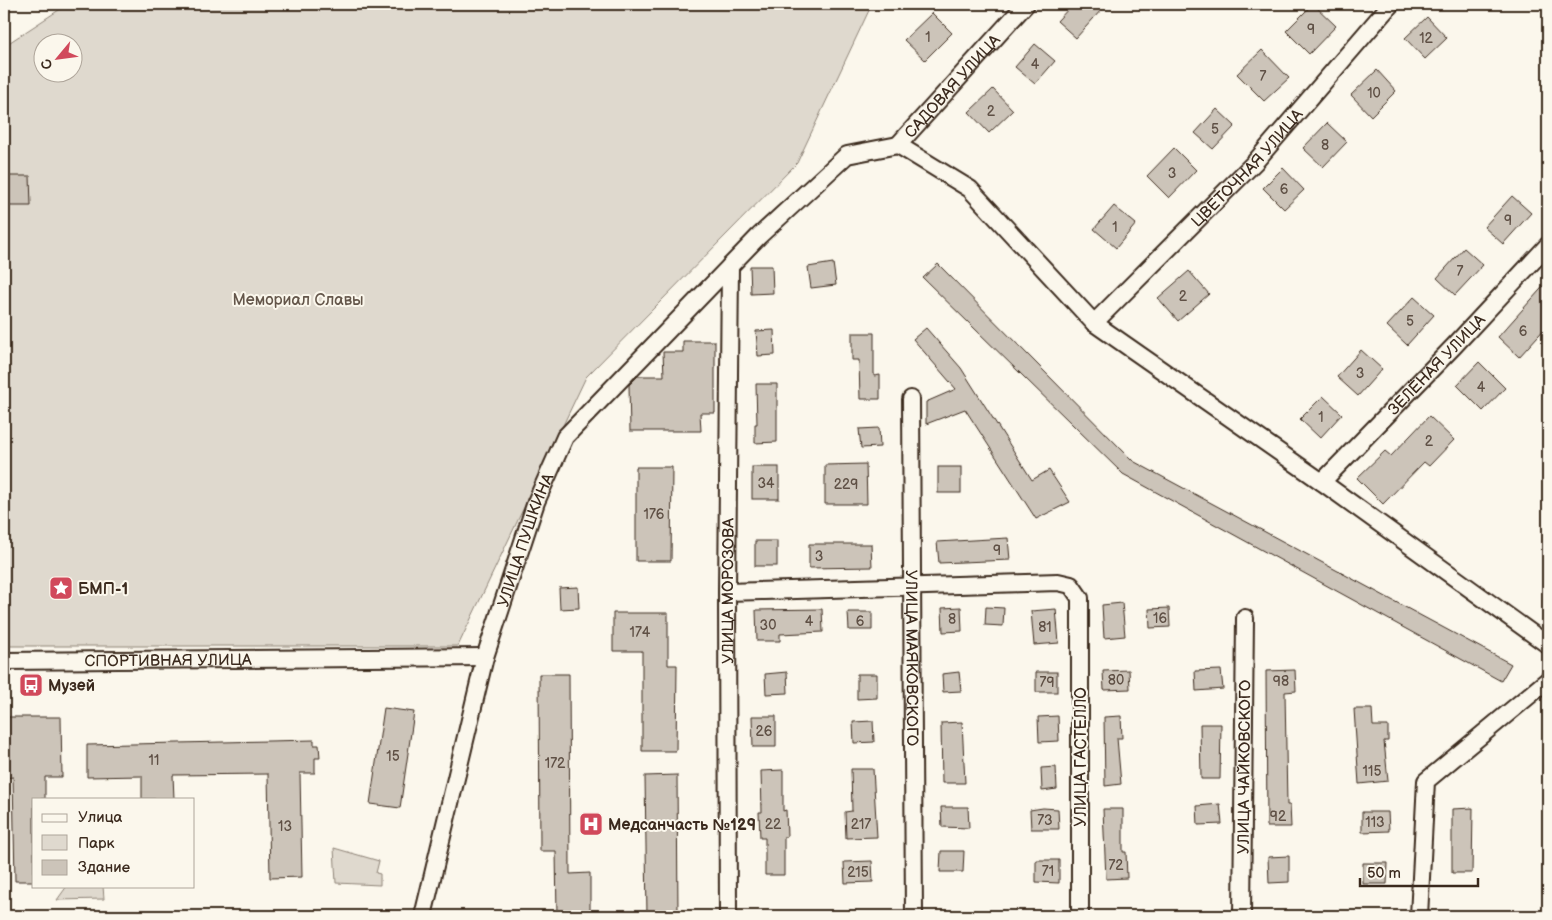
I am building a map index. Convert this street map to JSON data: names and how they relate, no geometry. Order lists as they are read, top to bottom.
{
  "streets": {
    "street": [
      "САДОВАЯ УЛИЦА",
      "ЦВЕТОЧНАЯ УЛИЦА",
      "ЗЕЛЁНАЯ УЛИЦА",
      "УЛИЦА ПУШКИНА",
      "УЛИЦА МОРОЗОВА",
      "УЛИЦА МАЯКОВСКОГО",
      "СПОРТИВНАЯ УЛИЦА",
      "УЛИЦА ГАСТЕЛЛО",
      "УЛИЦА ЧАЙКОВСКОГО"
    ]
  },
  "crossings": [
    ["САДОВАЯ УЛИЦА", "УЛИЦА ПУШКИНА"],
    ["УЛИЦА ПУШКИНА", "УЛИЦА МОРОЗОВА"],
    ["УЛИЦА ПУШКИНА", "СПОРТИВНАЯ УЛИЦА"],
    ["УЛИЦА МАЯКОВСКОГО", "УЛИЦА ГАСТЕЛЛО"]
  ],
  "parks": ["Мемориал Славы"],
  "places": {
    "place": ["БМП-1"],
    "bus stop": ["Музей"],
    "hospital": ["Медсанчасть №129"]
  },
  "house_numbers": [
    "9",
    "1",
    "12",
    "4",
    "7",
    "10",
    "2",
    "5",
    "8",
    "3",
    "6",
    "9",
    "1",
    "7",
    "2",
    "5",
    "6",
    "3",
    "4",
    "1",
    "2",
    "34",
    "229",
    "176",
    "9",
    "3",
    "16",
    "8",
    "4",
    "6",
    "30",
    "81",
    "174",
    "80",
    "98",
    "79",
    "26",
    "15",
    "11",
    "172",
    "115",
    "92",
    "73",
    "113",
    "22",
    "217",
    "13",
    "72",
    "71",
    "215"
  ],
  "legend": ["Улица", "Парк", "Здание"],
  "scale_bar": "50 m",
  "north": "bottom left"
}
